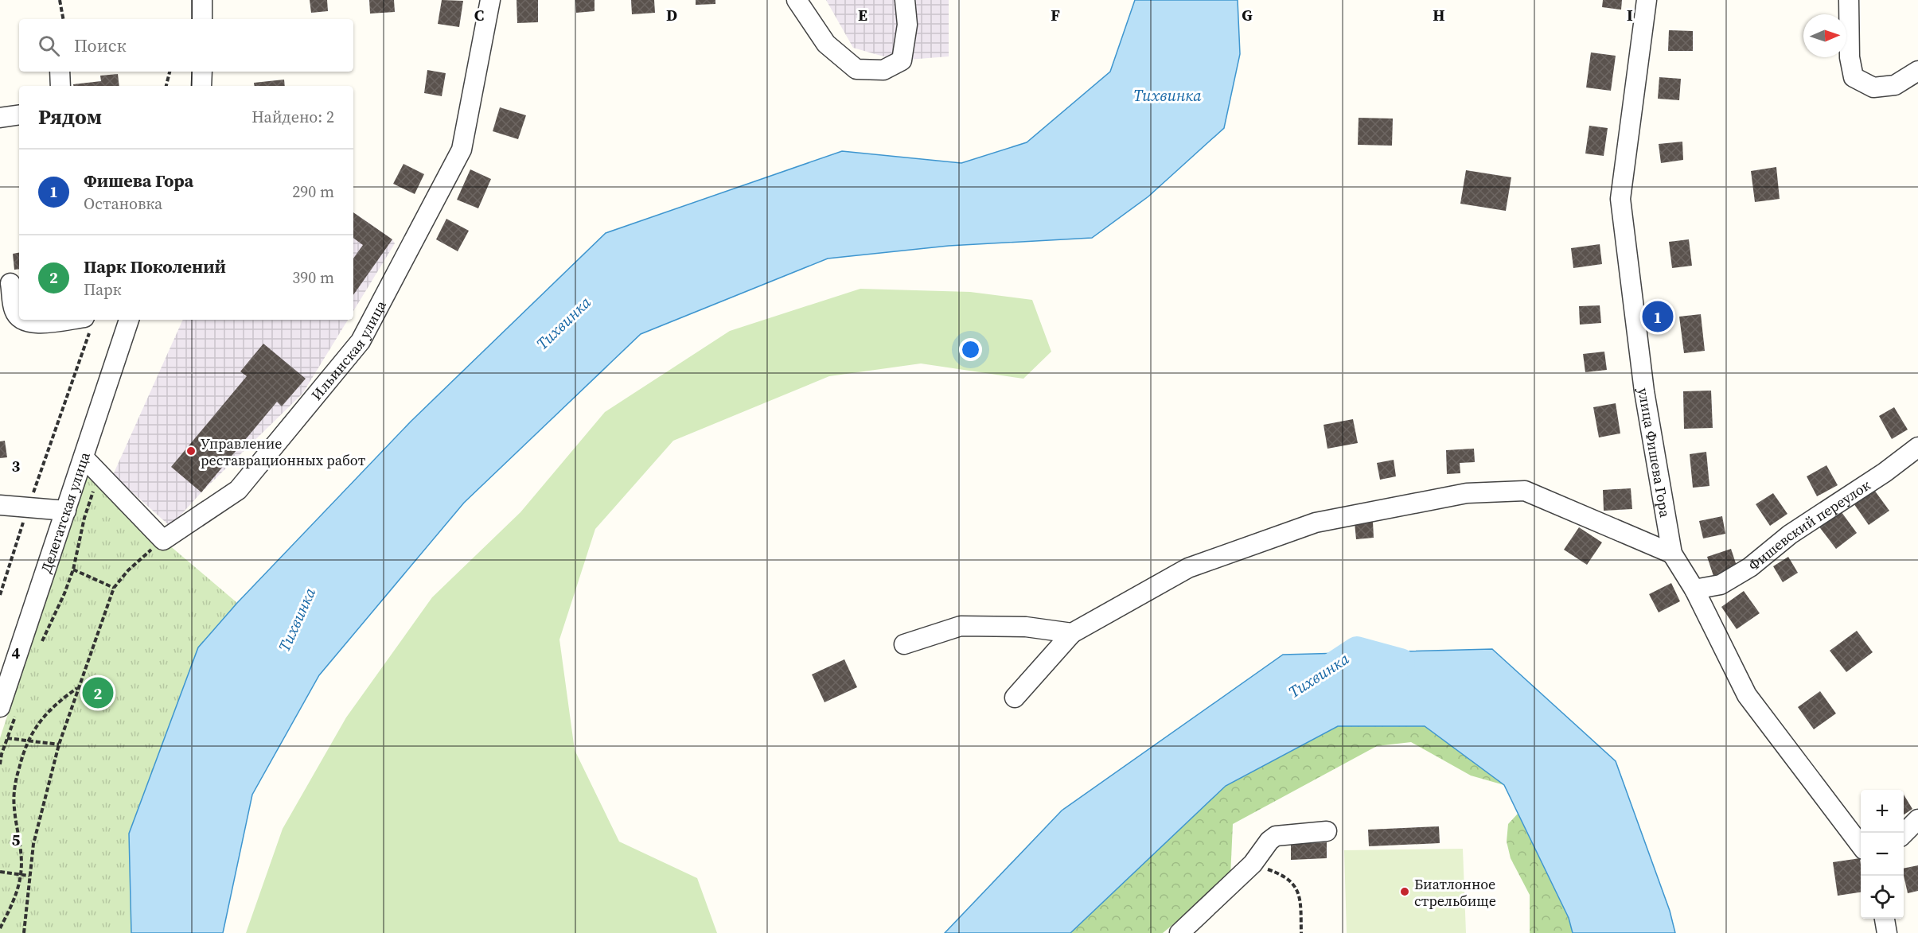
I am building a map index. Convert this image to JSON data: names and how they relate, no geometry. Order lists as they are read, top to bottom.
{
  "streets": {
    "street": [
      "Ильинская улица",
      "улица Фишева Гора",
      "Делегатская улица",
      "Фишевский переулок"
    ]
  },
  "crossings": [
    ["улица Фишева Гора", "Фишевский переулок"]
  ],
  "water": ["Тихвинка"],
  "places": ["Управление реставрационных работ", "Биатлонное стрельбище"],
  "north": "right",
  "page": {
    "search": "Поиск",
    "heading": ["Рядом", "Найдено: 2"],
    "list": [
      {
        "mark": "1",
        "name": "Фишева Гора",
        "note": "Остановка",
        "value": "290 m"
      },
      {
        "mark": "2",
        "name": "Парк Поколений",
        "note": "Парк",
        "value": "390 m"
      }
    ],
    "pins": ["1", "2"],
    "map_buttons": ["+", "−"]
  },
  "grid": {
    "columns": [
      "C",
      "D",
      "E",
      "F",
      "G",
      "H",
      "I"
    ],
    "rows": ["3", "4", "5"]
  }
}
